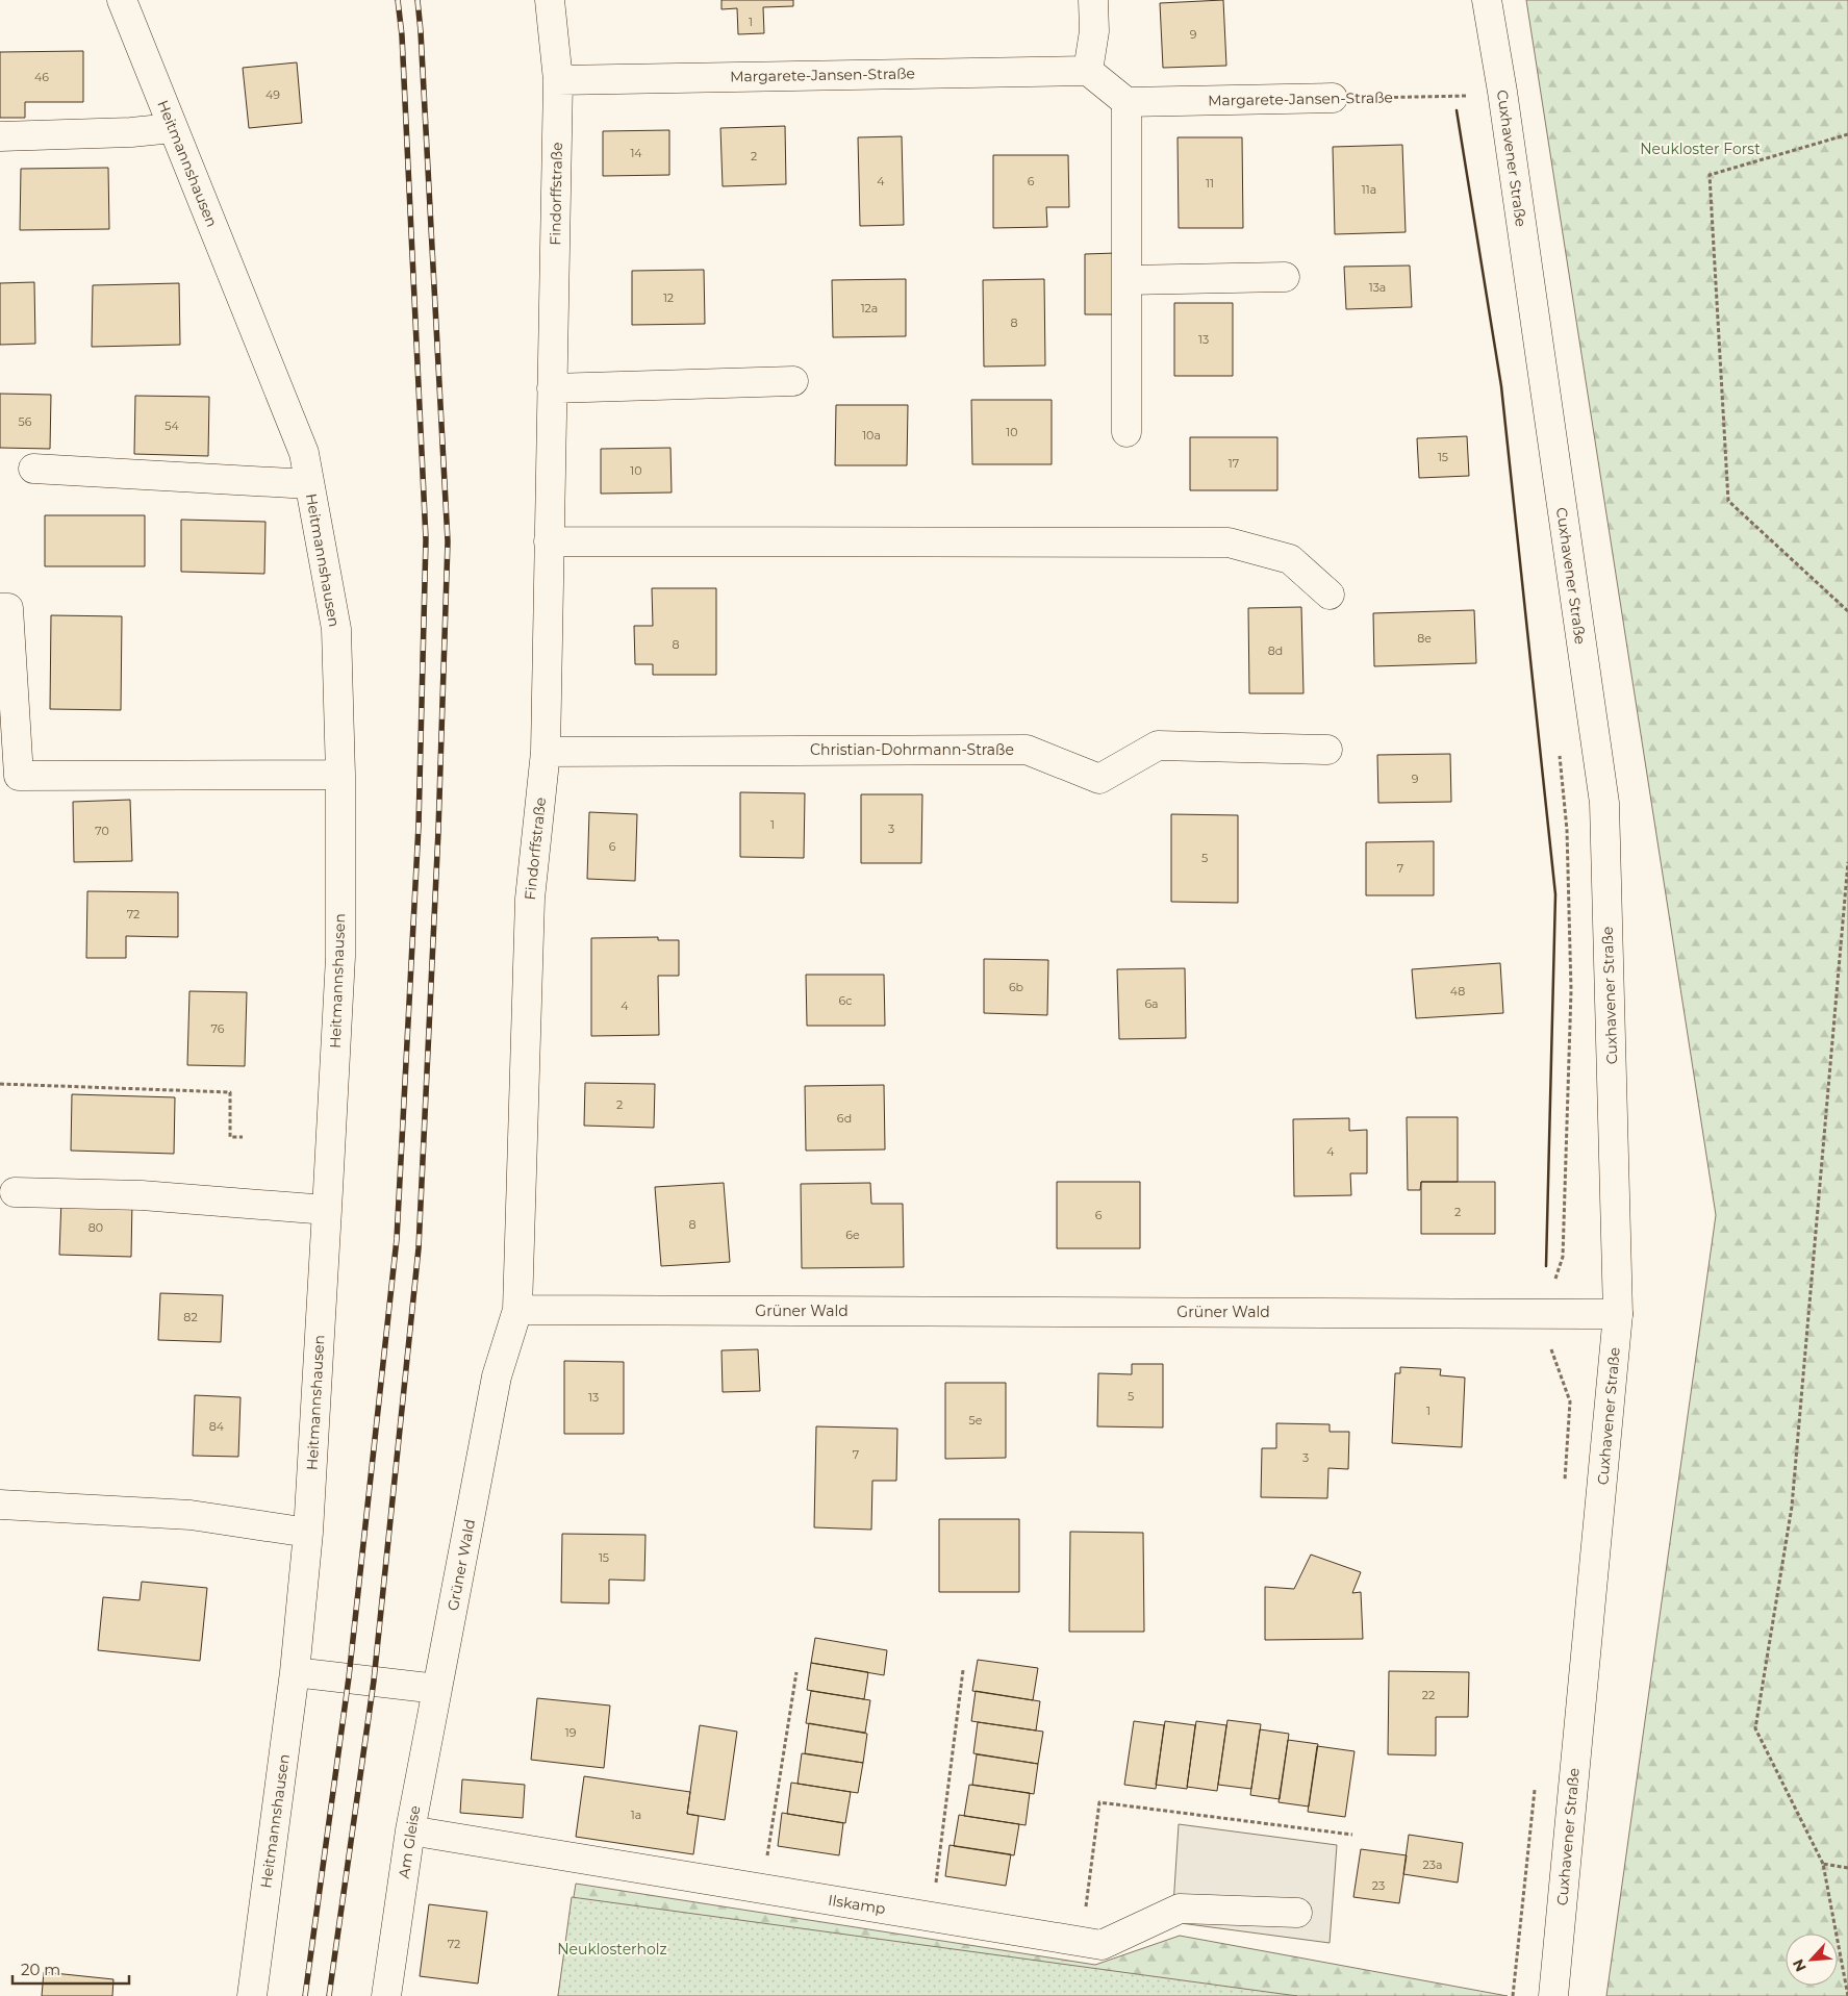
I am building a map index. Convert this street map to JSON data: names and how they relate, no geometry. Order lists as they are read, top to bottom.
{
  "streets": {
    "street": [
      "Margarete-Jansen-Straße",
      "Cuxhavener Straße",
      "Heitmannshausen",
      "Findorffstraße",
      "Christian-Dohrmann-Straße",
      "Grüner Wald",
      "Am Gleise",
      "Ilskamp"
    ]
  },
  "crossings": [
    ["Margarete-Jansen-Straße", "Findorffstraße"],
    ["Cuxhavener Straße", "Grüner Wald"],
    ["Findorffstraße", "Christian-Dohrmann-Straße"],
    ["Findorffstraße", "Grüner Wald"],
    ["Grüner Wald", "Am Gleise"],
    ["Am Gleise", "Ilskamp"]
  ],
  "parks": ["Neukloster Forst", "Neuklosterholz"],
  "house_numbers": [
    "1",
    "9",
    "46",
    "49",
    "14",
    "2",
    "4",
    "6",
    "11",
    "11a",
    "13a",
    "12",
    "12a",
    "8",
    "13",
    "56",
    "54",
    "10",
    "10a",
    "15",
    "17",
    "10",
    "8e",
    "8",
    "8d",
    "9",
    "1",
    "3",
    "70",
    "6",
    "5",
    "7",
    "72",
    "6b",
    "48",
    "6c",
    "6a",
    "4",
    "76",
    "2",
    "6d",
    "4",
    "2",
    "6",
    "8",
    "80",
    "6e",
    "82",
    "5",
    "13",
    "1",
    "5e",
    "84",
    "7",
    "3",
    "15",
    "22",
    "19",
    "1a",
    "23a",
    "23",
    "72"
  ],
  "scale_bar": "20 m",
  "north": "bottom left"
}
